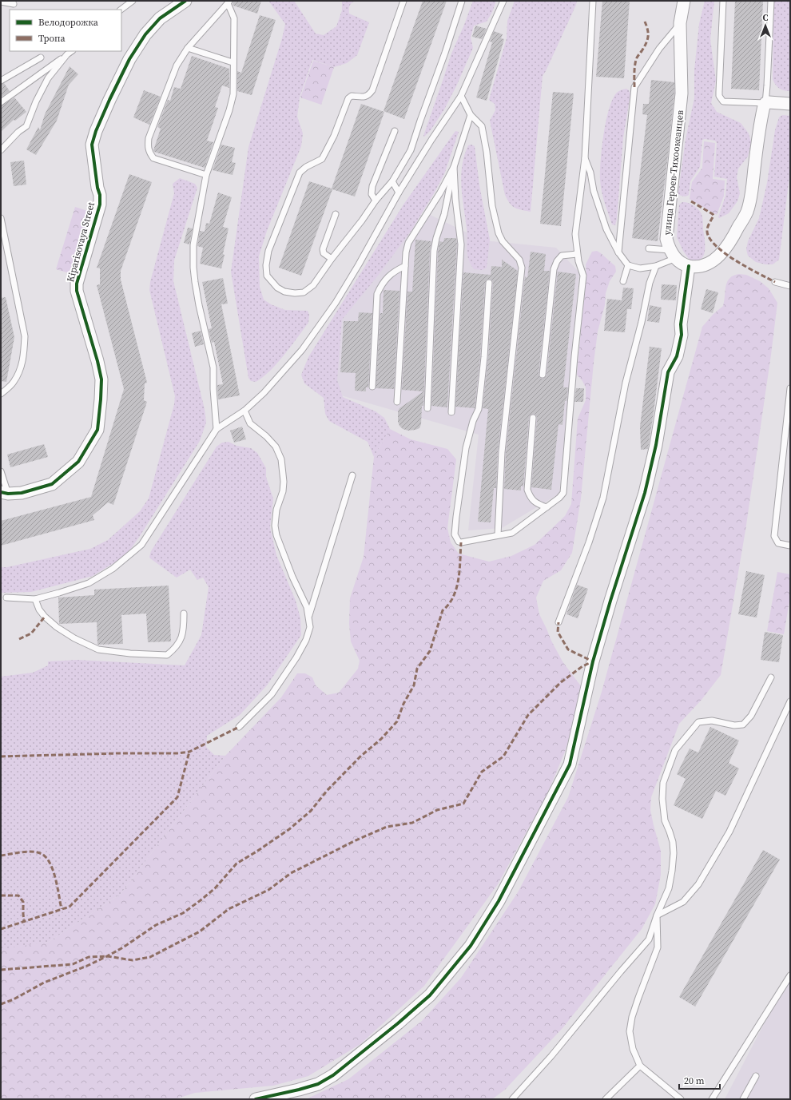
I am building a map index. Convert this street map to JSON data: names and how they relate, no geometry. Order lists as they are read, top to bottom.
{
  "streets": {
    "street": ["улица Героев-Тихоокеанцев", "Kiparisovaya Street"]
  },
  "legend": ["Велодорожка", "Тропа"],
  "scale_bar": "20 m",
  "north": "top"
}
